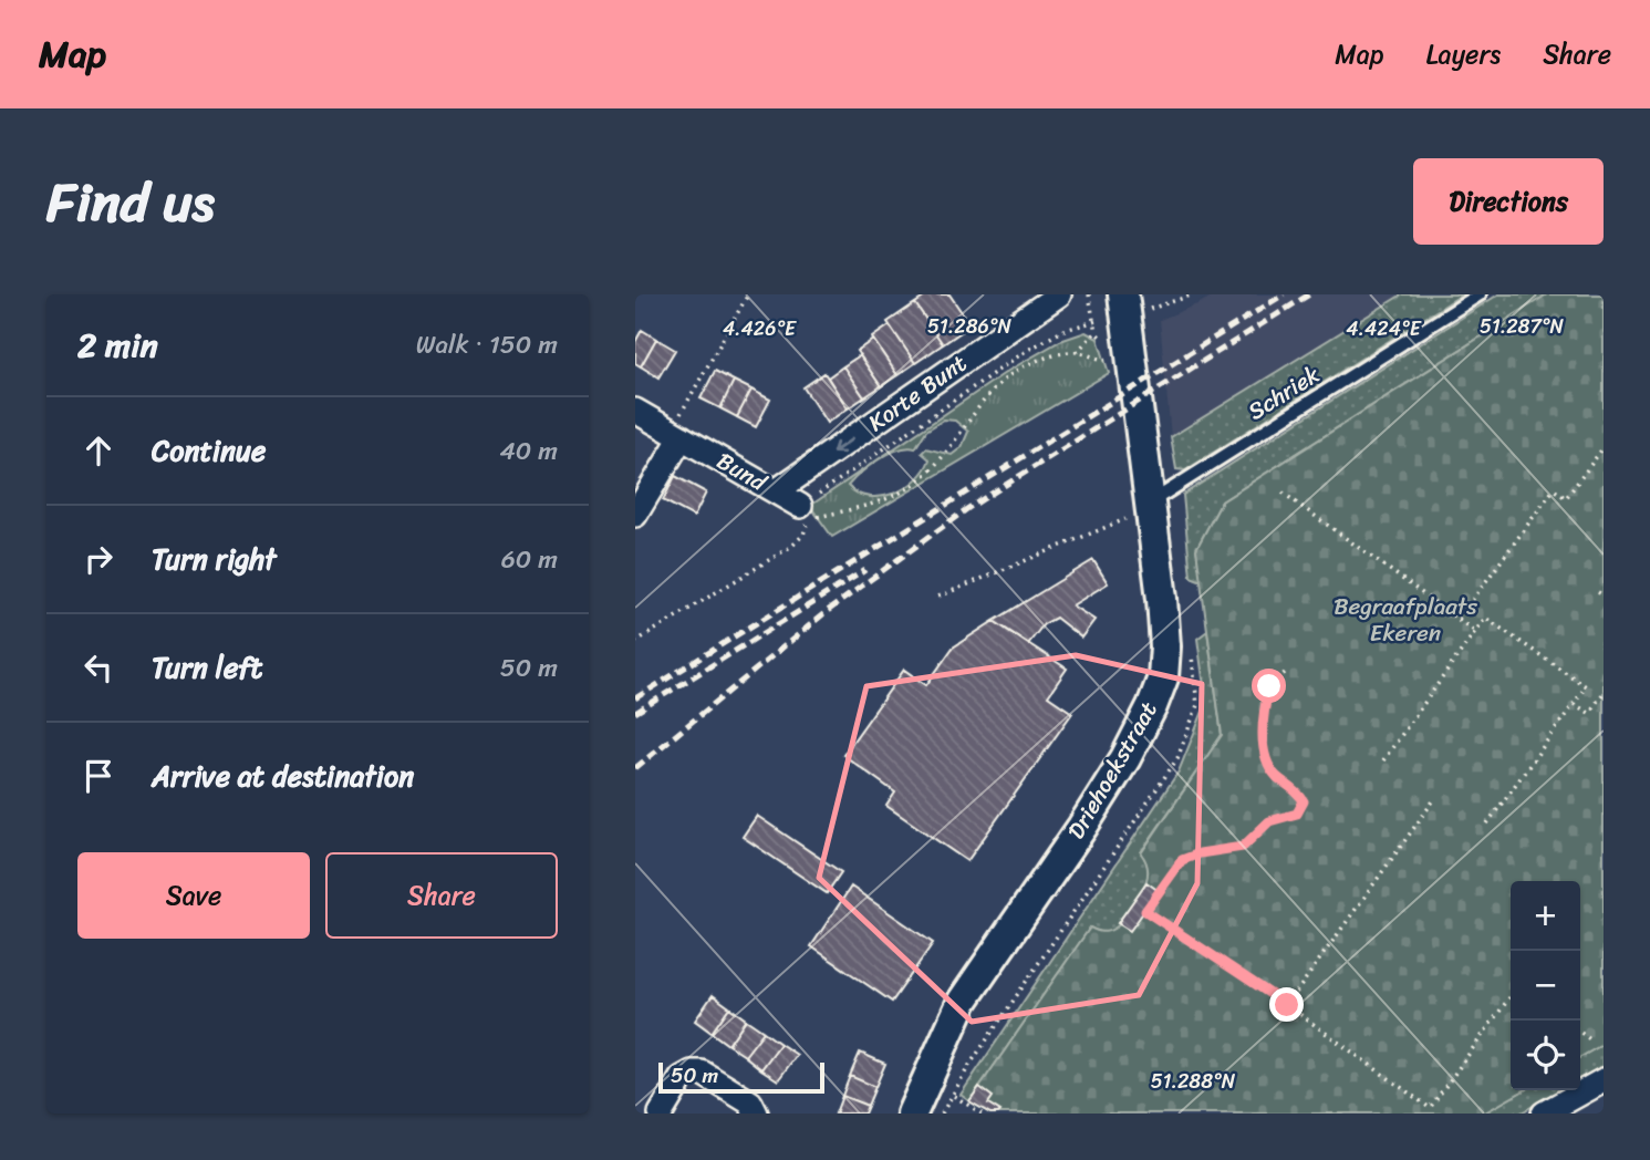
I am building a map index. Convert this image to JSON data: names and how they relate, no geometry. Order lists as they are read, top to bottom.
{
  "streets": {
    "street": ["Korte Bunt", "Bund", "Driehoekstraat"],
    "lane": ["Schriek"]
  },
  "crossings": [
    ["Korte Bunt", "Bund"],
    ["Schriek", "Driehoekstraat"]
  ],
  "one_way": ["Korte Bunt"],
  "parks": ["Begraafplaats Ekeren"],
  "scale_bar": "50 m",
  "page": {
    "header": "Map",
    "nav": ["Map", "Layers", "Share"],
    "title": "Find us",
    "buttons": [
      "Directions",
      ["Save", "Share"]
    ],
    "heading": ["2 min", "Walk · 150 m"],
    "list": [
      ["Continue", "40 m"],
      ["Turn right", "60 m"],
      ["Turn left", "50 m"],
      "Arrive at destination"
    ],
    "map_buttons": ["+", "−"],
    "scale": "50 m"
  },
  "coordinates": [
    "51.286°N",
    "51.287°N",
    "4.426°E",
    "4.424°E",
    "51.288°N"
  ]
}
